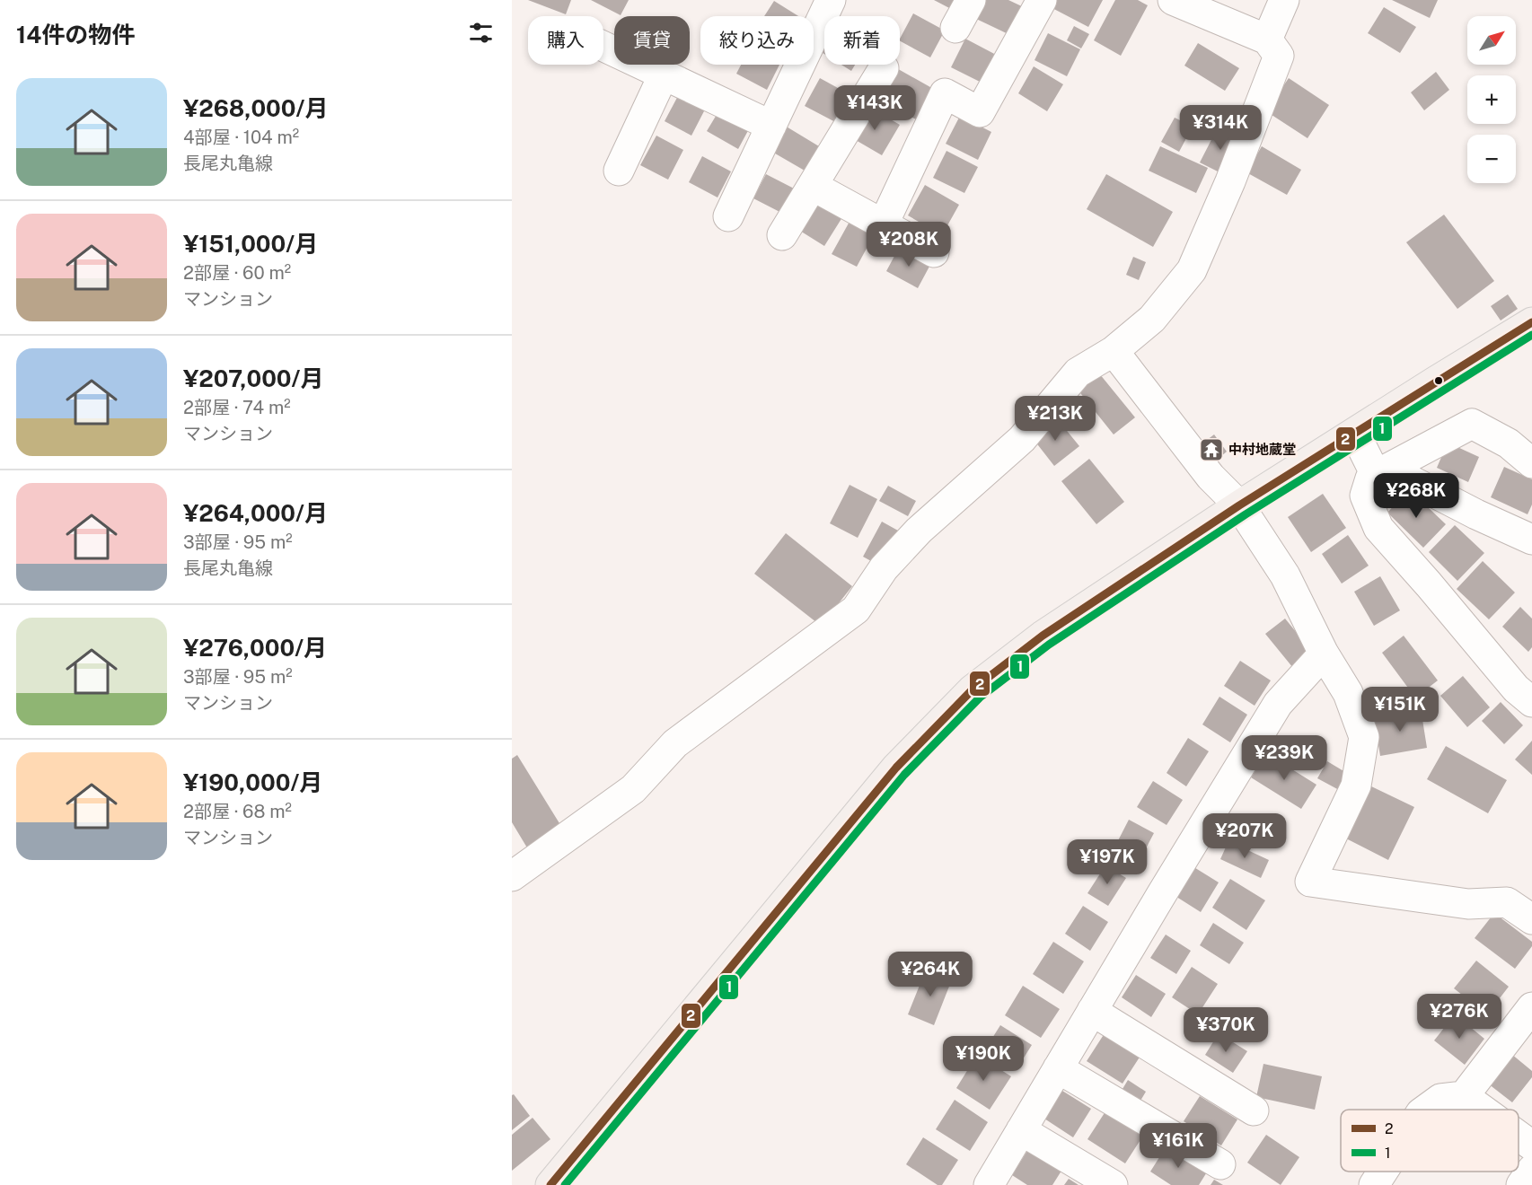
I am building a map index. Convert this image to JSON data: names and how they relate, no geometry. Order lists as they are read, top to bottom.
{
  "places": {
    "temple": ["中村地蔵堂"]
  },
  "lines": ["transit line 2", "transit line 1"],
  "legend": ["2", "1"],
  "north": "top right",
  "page": {
    "heading": "14件の物件",
    "map_buttons": ["+", "−"],
    "chip": [
      "購入",
      "賃貸",
      "絞り込み",
      "新着"
    ],
    "list": [
      {
        "name": "¥268,000/月",
        "note": "4部屋 · 104 m² · 長尾丸亀線"
      },
      {
        "name": "¥151,000/月",
        "note": "2部屋 · 60 m² · マンション"
      },
      {
        "name": "¥207,000/月",
        "note": "2部屋 · 74 m² · マンション"
      },
      {
        "name": "¥264,000/月",
        "note": "3部屋 · 95 m² · 長尾丸亀線"
      },
      {
        "name": "¥276,000/月",
        "note": "3部屋 · 95 m² · マンション"
      },
      {
        "name": "¥190,000/月",
        "note": "2部屋 · 68 m² · マンション"
      }
    ],
    "price": [
      "¥143K",
      "¥314K",
      "¥208K",
      "¥213K",
      "¥268K",
      "¥151K",
      "¥239K",
      "¥207K",
      "¥197K",
      "¥264K",
      "¥276K",
      "¥370K",
      "¥190K",
      "¥161K"
    ]
  }
}
